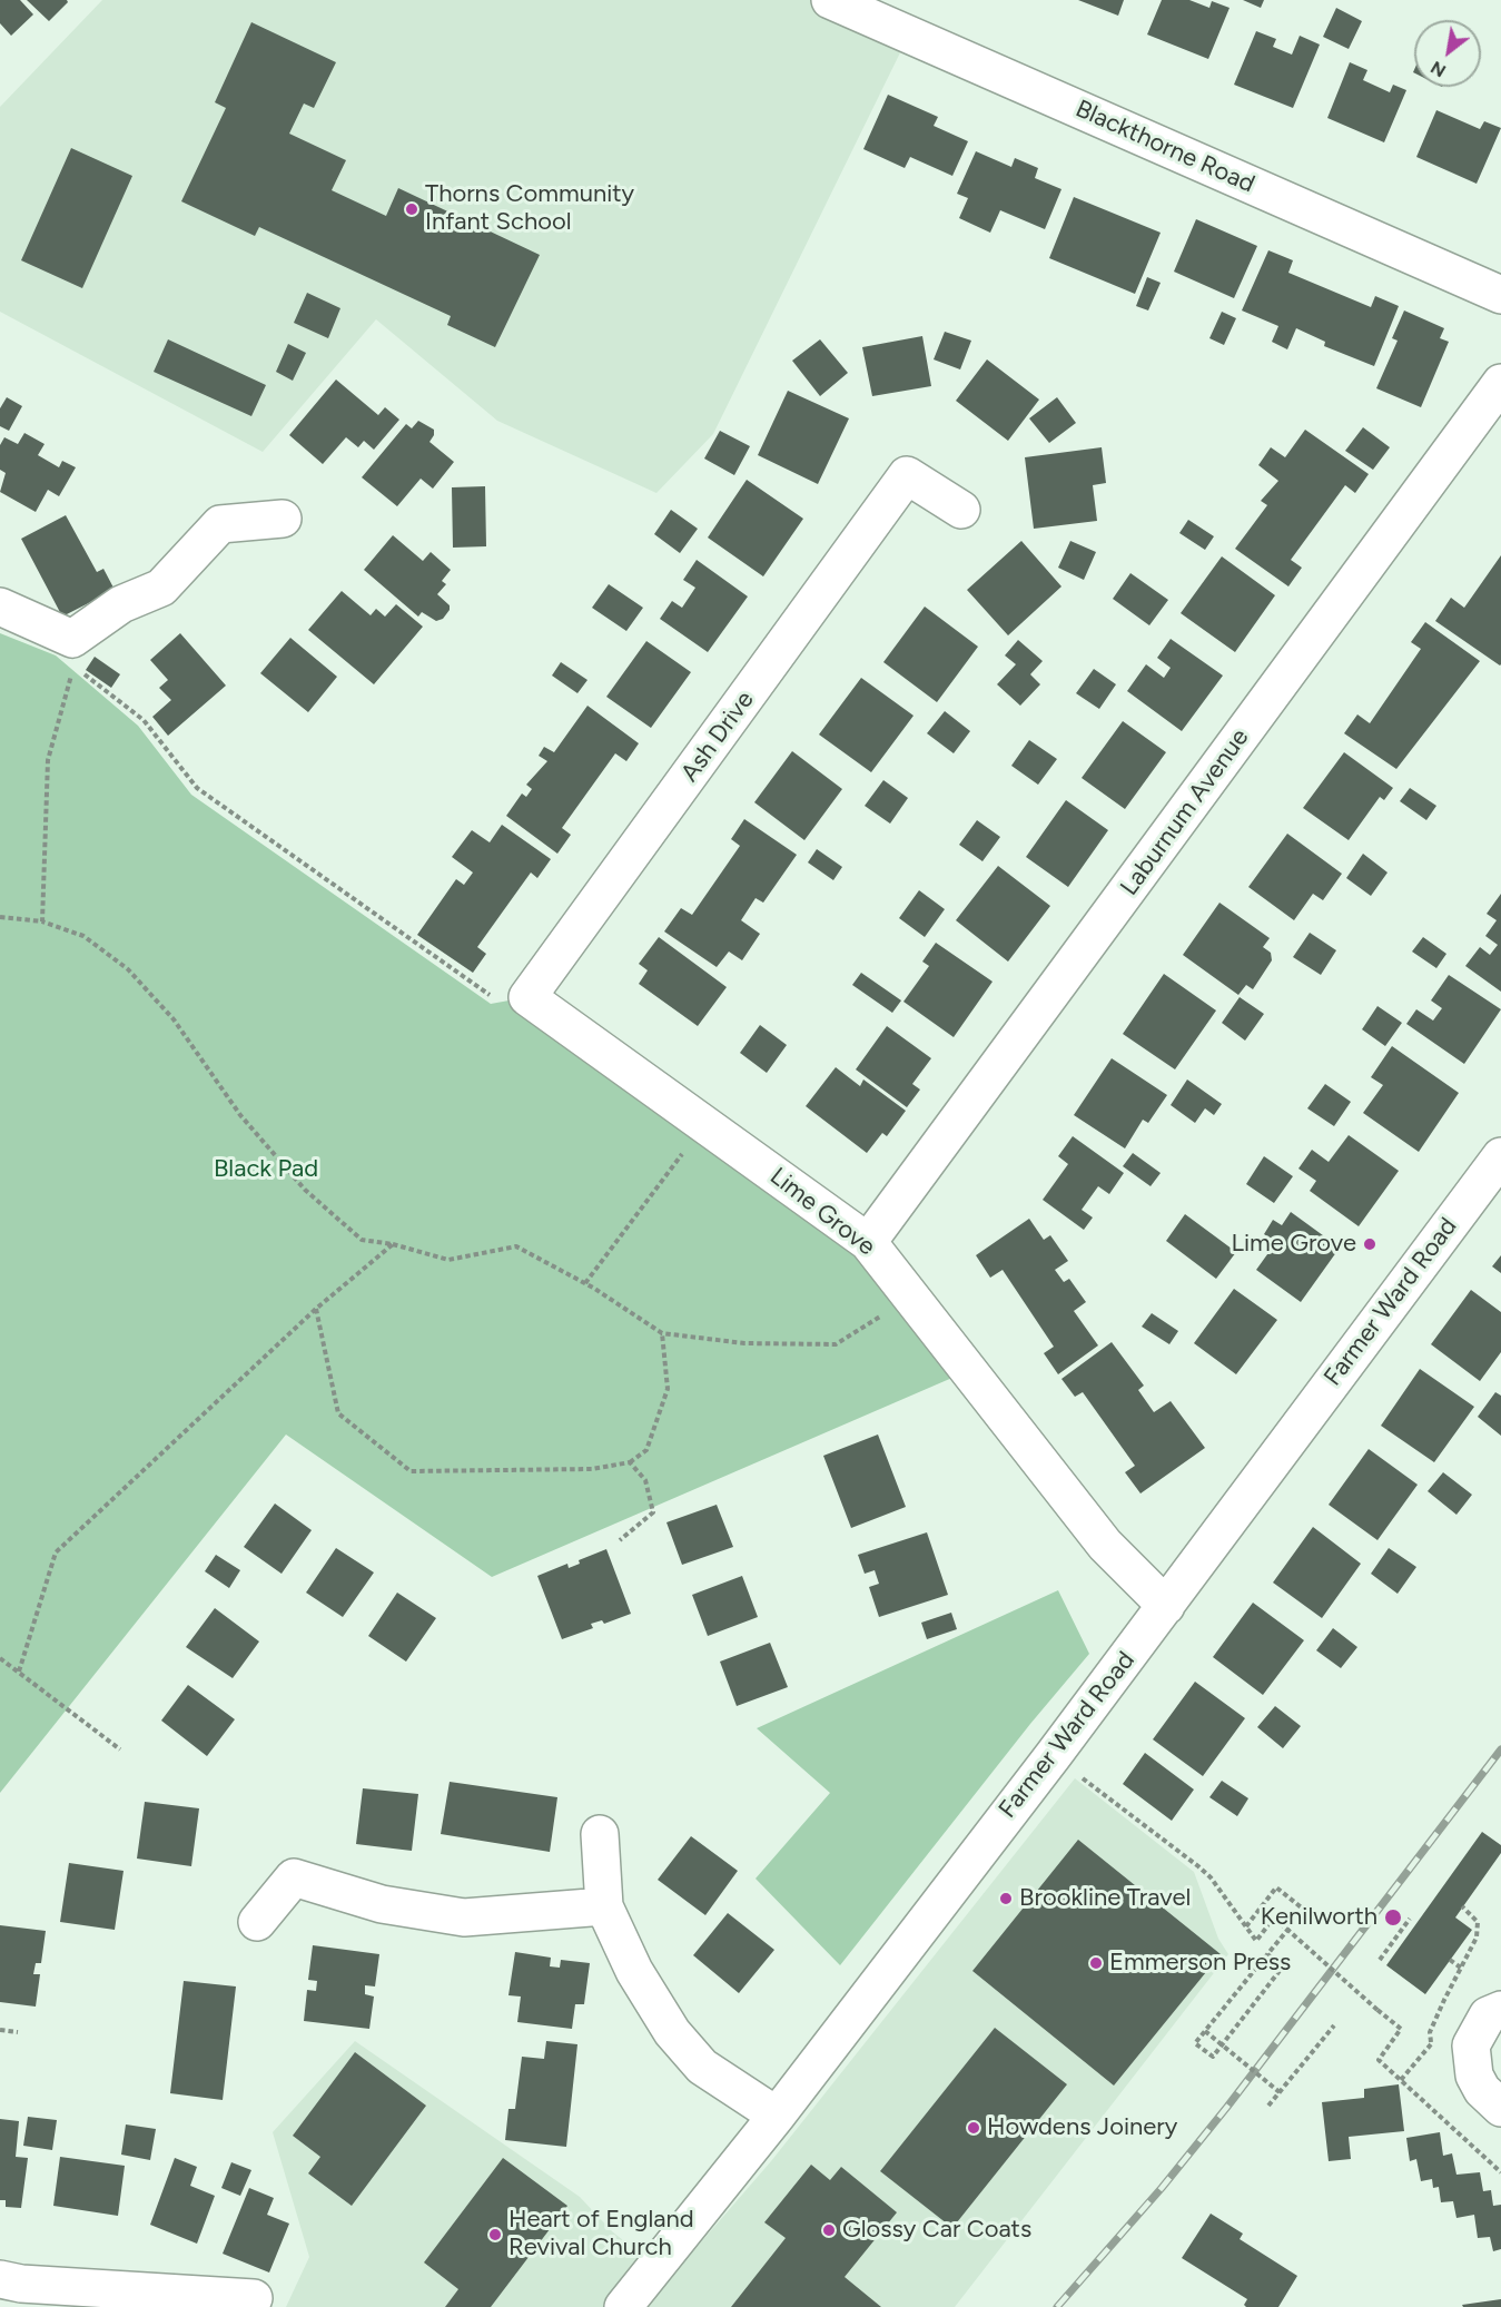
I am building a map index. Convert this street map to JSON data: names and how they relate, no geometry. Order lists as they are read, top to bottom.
{
  "streets": {
    "street": [
      "Blackthorne Road",
      "Ash Drive",
      "Laburnum Avenue",
      "Lime Grove",
      "Farmer Ward Road"
    ]
  },
  "crossings": [
    ["Ash Drive", "Lime Grove"],
    ["Laburnum Avenue", "Lime Grove"],
    ["Lime Grove", "Farmer Ward Road"]
  ],
  "parks": ["Black Pad"],
  "places": [
    "Thorns Community Infant School",
    "Lime Grove",
    "Brookline Travel",
    "Kenilworth",
    "Emmerson Press",
    "Howdens Joinery",
    "Glossy Car Coats",
    "Heart of England Revival Church"
  ],
  "north": "bottom left"
}
